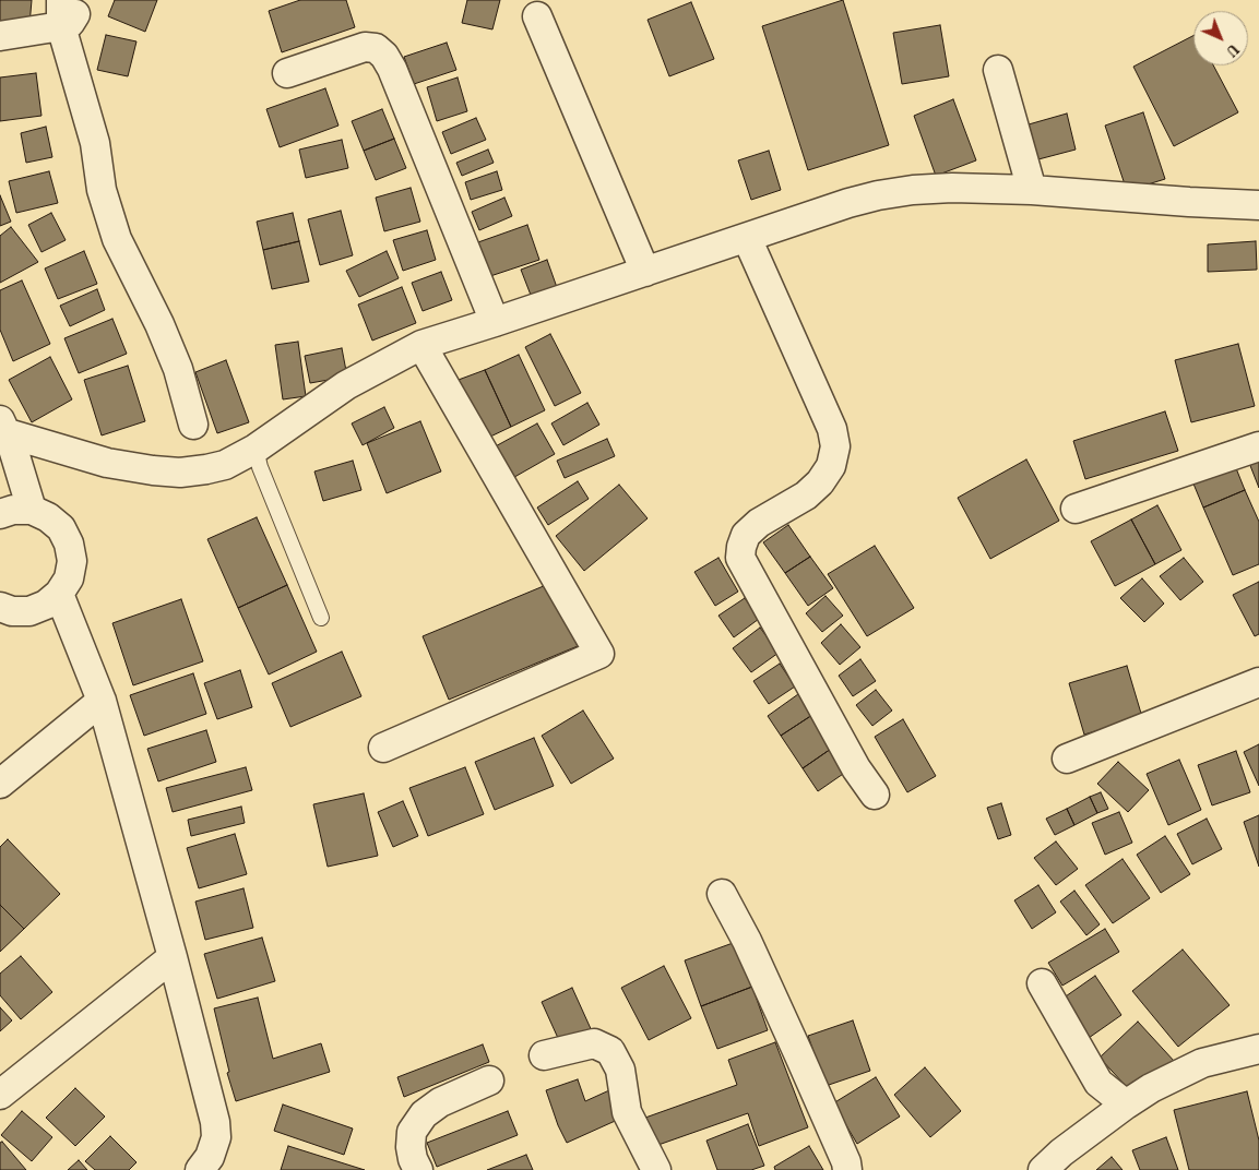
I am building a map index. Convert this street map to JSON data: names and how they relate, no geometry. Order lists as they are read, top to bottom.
{
  "north": "bottom right"
}
